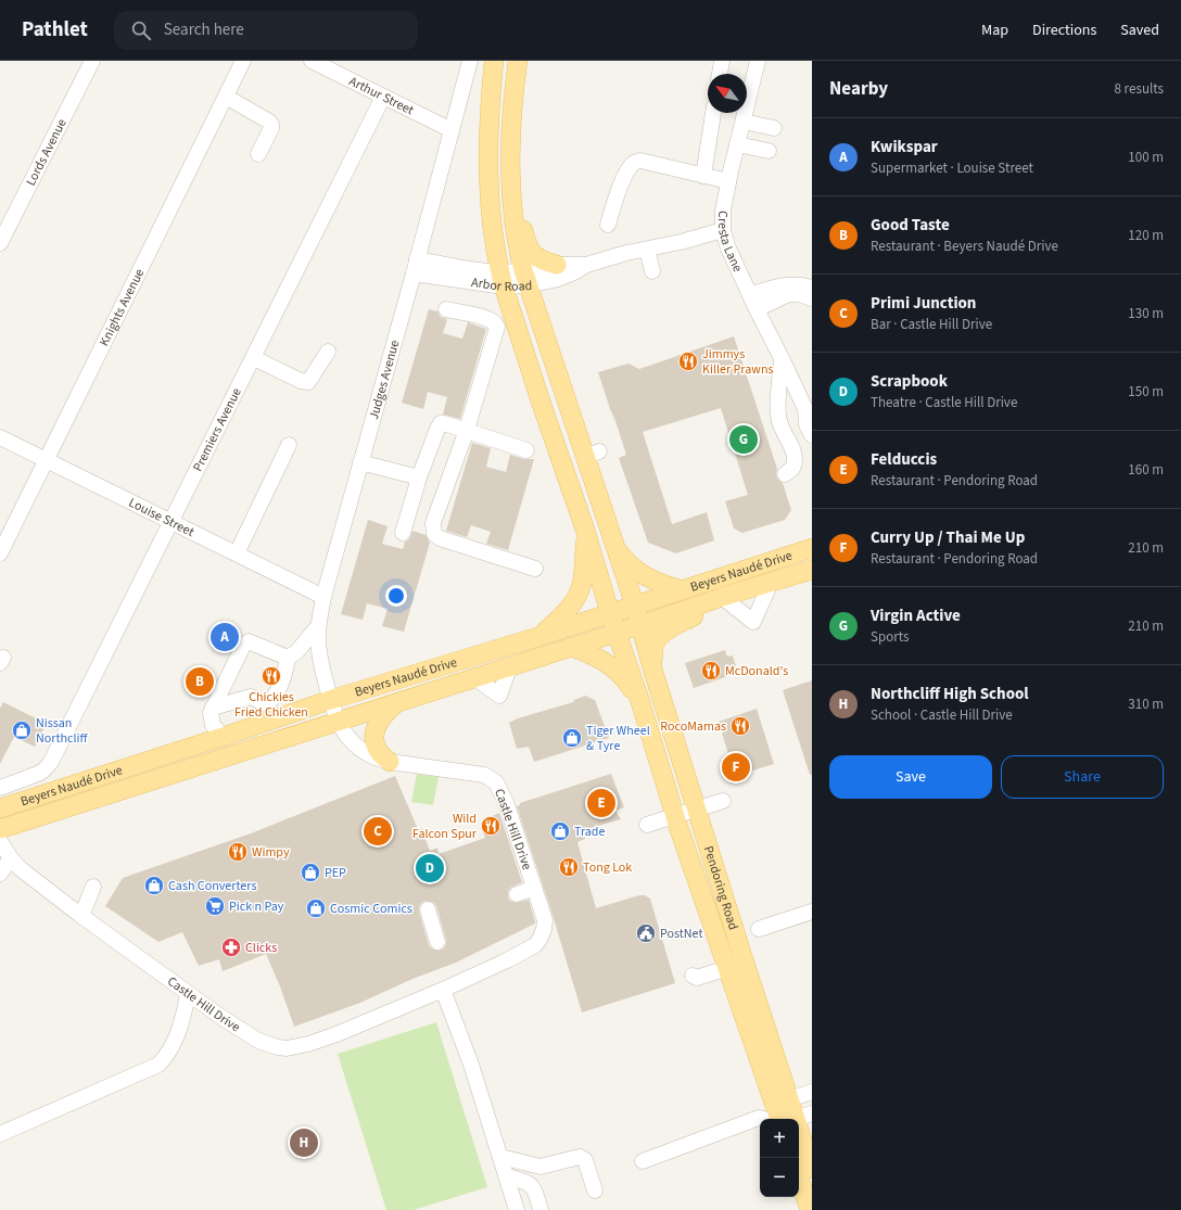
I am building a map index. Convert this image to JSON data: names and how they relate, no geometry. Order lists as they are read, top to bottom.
{
  "streets": {
    "main road": ["Beyers Naudé Drive", "Pendoring Road"],
    "street": [
      "Arthur Street",
      "Lords Avenue",
      "Cresta Lane",
      "Arbor Road",
      "Knights Avenue",
      "Judges Avenue",
      "Premiers Avenue",
      "Louise Street",
      "Castle Hill Drive"
    ]
  },
  "crossings": [
    ["Arthur Street", "Judges Avenue"],
    ["Arthur Street", "Premiers Avenue"],
    ["Cresta Lane", "Arbor Road"],
    ["Arbor Road", "Judges Avenue"],
    ["Knights Avenue", "Louise Street"],
    ["Judges Avenue", "Louise Street"],
    ["Judges Avenue", "Beyers Naudé Drive"],
    ["Judges Avenue", "Castle Hill Drive"],
    ["Premiers Avenue", "Louise Street"],
    ["Beyers Naudé Drive", "Castle Hill Drive"],
    ["Beyers Naudé Drive", "Pendoring Road"]
  ],
  "places": {
    "restaurant": [
      "Jimmys Killer Prawns",
      "McDonald's",
      "Chickies Fried Chicken",
      "RocoMamas",
      "Wild Falcon Spur",
      "Wimpy",
      "Tong Lok"
    ],
    "shop": [
      "Nissan Northcliff",
      "Tiger Wheel & Tyre",
      "Trade",
      "PEP",
      "Cash Converters",
      "Cosmic Comics"
    ],
    "supermarket": ["Pick n Pay"],
    "public building": ["PostNet"],
    "pharmacy": ["Clicks"]
  },
  "north": "top left",
  "page": {
    "header": "Pathlet",
    "search": "Search here",
    "nav": ["Map", "Directions", "Saved"],
    "heading": ["Nearby", "8 results"],
    "list": [
      {
        "mark": "A",
        "name": "Kwikspar",
        "note": "Supermarket · Louise Street",
        "value": "100 m"
      },
      {
        "mark": "B",
        "name": "Good Taste",
        "note": "Restaurant · Beyers Naudé Drive",
        "value": "120 m"
      },
      {
        "mark": "C",
        "name": "Primi Junction",
        "note": "Bar · Castle Hill Drive",
        "value": "130 m"
      },
      {
        "mark": "D",
        "name": "Scrapbook",
        "note": "Theatre · Castle Hill Drive",
        "value": "150 m"
      },
      {
        "mark": "E",
        "name": "Felduccis",
        "note": "Restaurant · Pendoring Road",
        "value": "160 m"
      },
      {
        "mark": "F",
        "name": "Curry Up / Thai Me Up",
        "note": "Restaurant · Pendoring Road",
        "value": "210 m"
      },
      {
        "mark": "G",
        "name": "Virgin Active",
        "note": "Sports",
        "value": "210 m"
      },
      {
        "mark": "H",
        "name": "Northcliff High School",
        "note": "School · Castle Hill Drive",
        "value": "310 m"
      }
    ],
    "pins": [
      "G",
      "A",
      "B",
      "F",
      "E",
      "C",
      "D",
      "H"
    ],
    "buttons": ["Save", "Share"],
    "map_buttons": ["+", "−"]
  }
}
